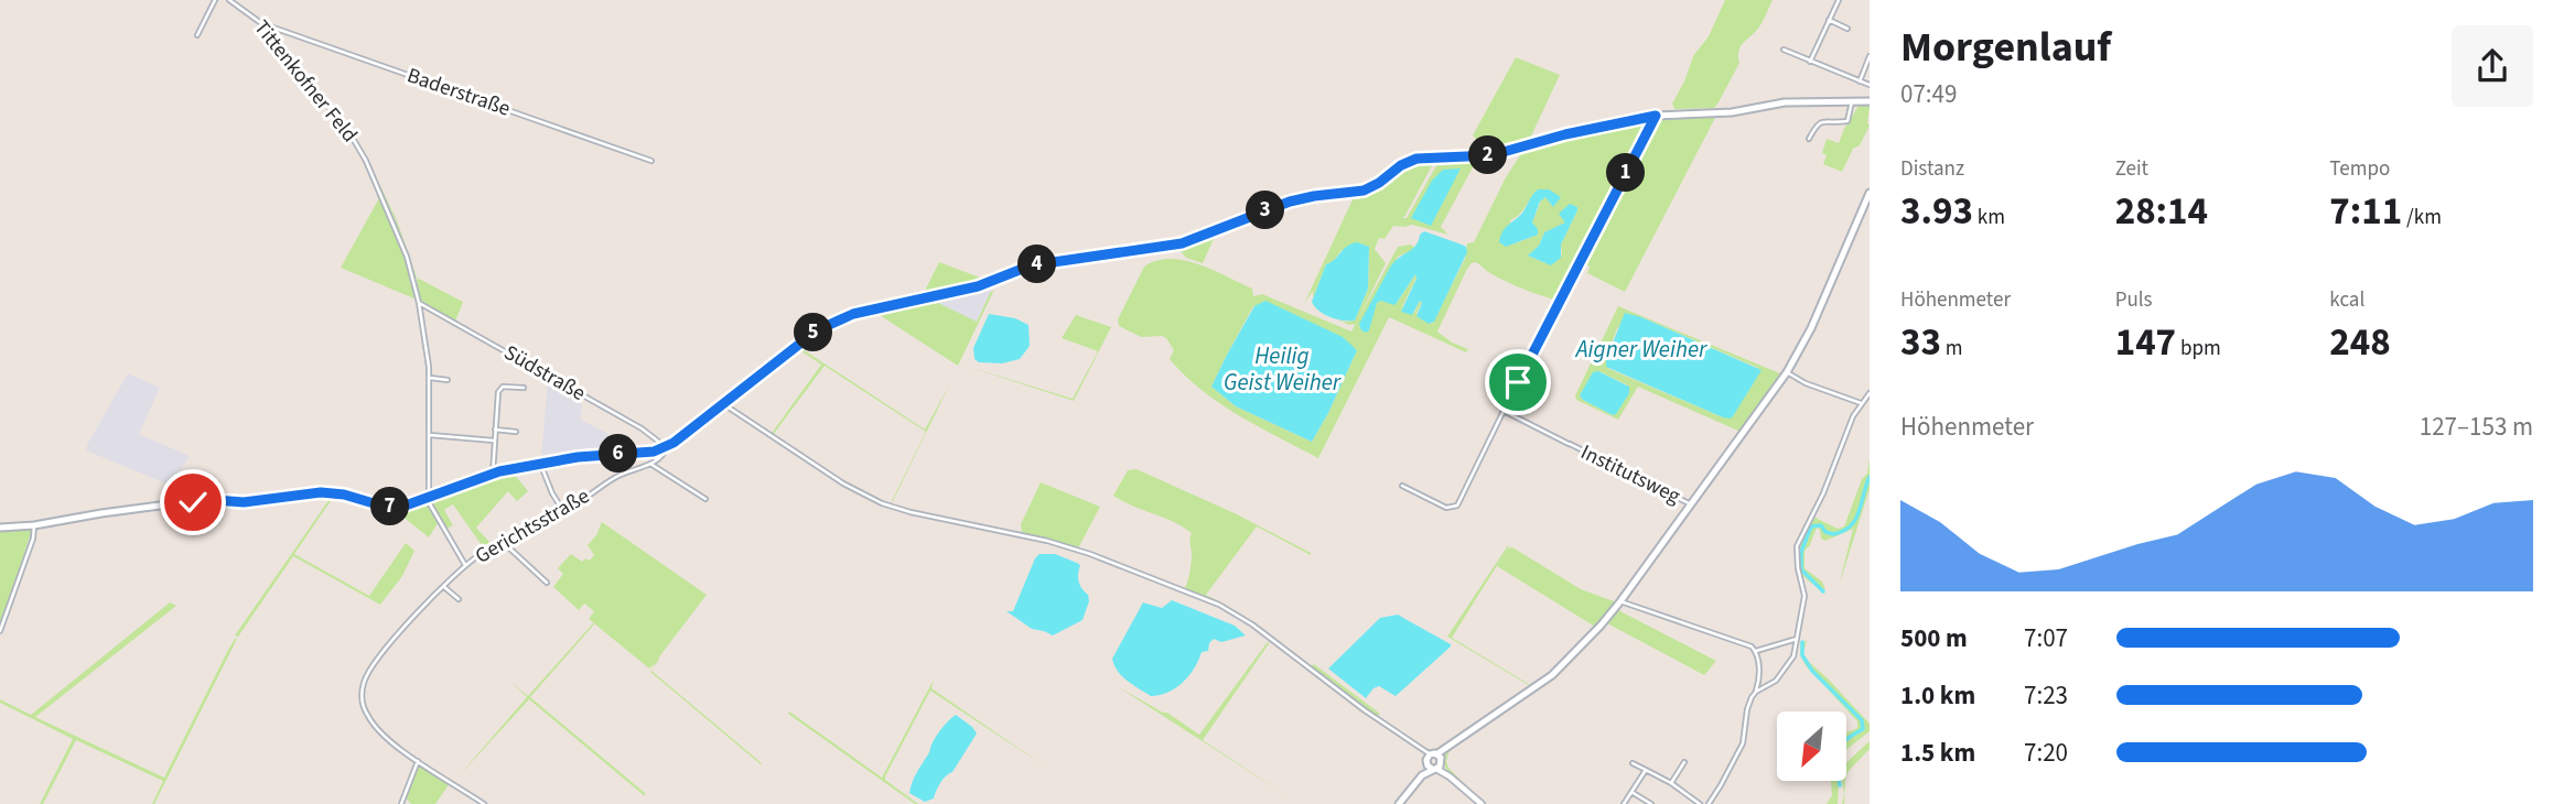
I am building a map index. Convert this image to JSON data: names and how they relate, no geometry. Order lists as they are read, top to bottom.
{
  "streets": {
    "street": [
      "Tittenkofner Feld",
      "Baderstraße",
      "Südstraße",
      "Institutsweg",
      "Gerichtsstraße"
    ]
  },
  "crossings": [
    ["Tittenkofner Feld", "Baderstraße"],
    ["Tittenkofner Feld", "Südstraße"],
    ["Südstraße", "Gerichtsstraße"]
  ],
  "water": ["Aigner Weiher", "Heilig Geist Weiher"],
  "north": "bottom left",
  "page": {
    "heading": ["Morgenlauf", "07:49"],
    "stats": [
      ["Distanz", "3.93 km"],
      ["Zeit", "28:14"],
      ["Tempo", "7:11 /km"],
      ["Höhenmeter", "33 m"],
      ["Puls", "147 bpm"],
      ["kcal", "248"]
    ],
    "pins": [
      "2",
      "1",
      "3",
      "4",
      "5",
      "6",
      "7"
    ],
    "chart": ["Höhenmeter", "127–153 m"],
    "list": [
      {
        "name": "500 m",
        "note": "7:07"
      },
      {
        "name": "1.0 km",
        "note": "7:23"
      },
      {
        "name": "1.5 km",
        "note": "7:20"
      }
    ]
  }
}
